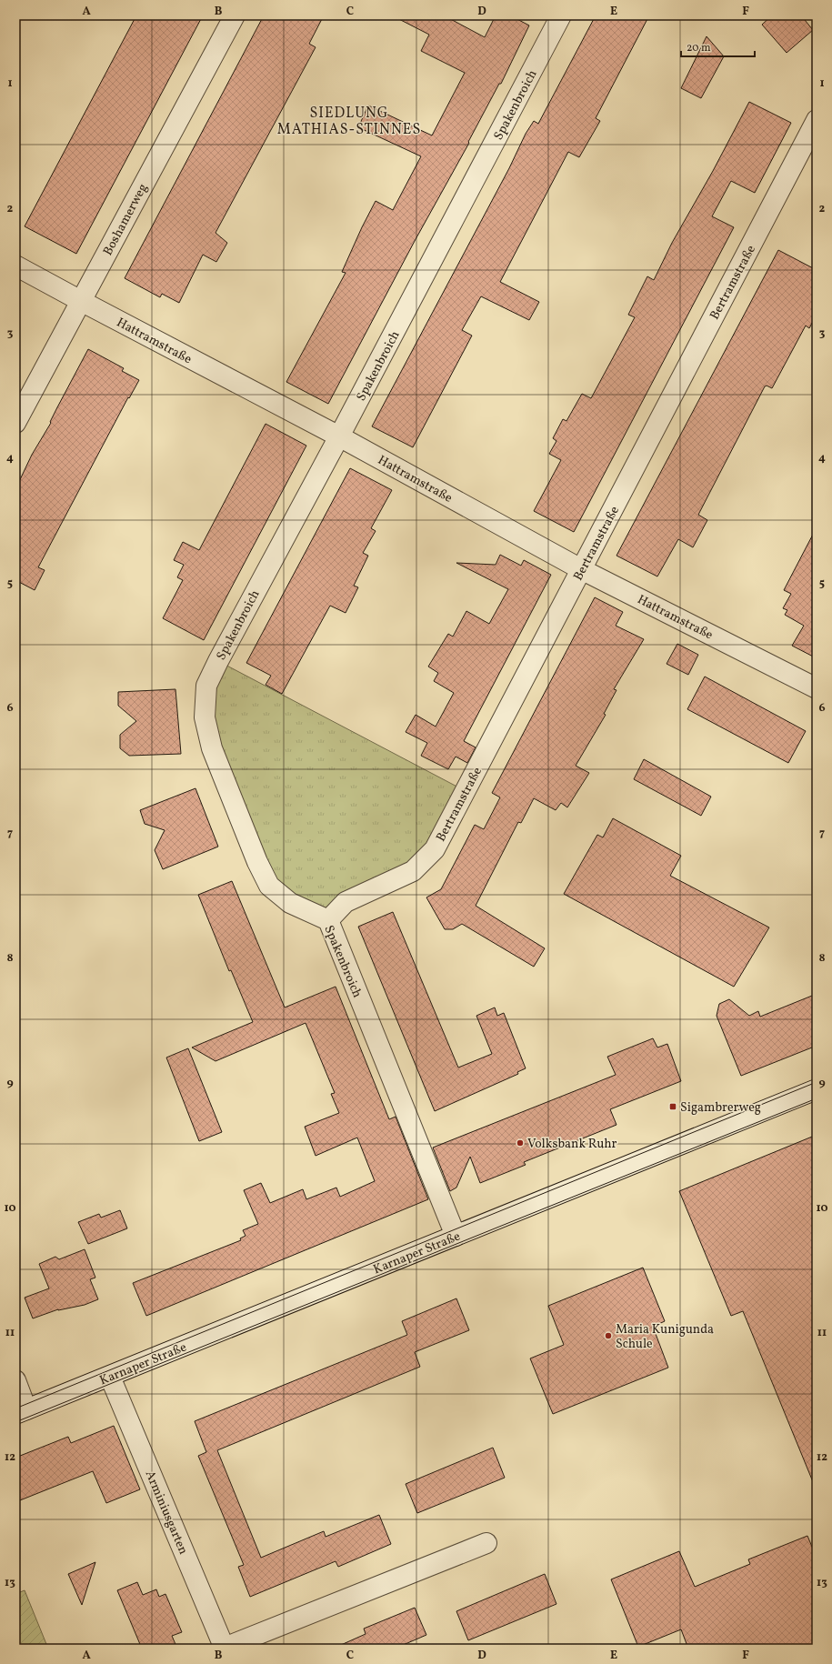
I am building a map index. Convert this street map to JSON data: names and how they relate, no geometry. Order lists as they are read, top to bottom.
{
  "streets": {
    "street": [
      "Spakenbroich",
      "Boshamerweg",
      "Bertramstraße",
      "Hattramstraße",
      "Karnaper Straße",
      "Arminiusgarten"
    ]
  },
  "crossings": [
    ["Spakenbroich", "Bertramstraße"],
    ["Spakenbroich", "Hattramstraße"],
    ["Spakenbroich", "Karnaper Straße"],
    ["Boshamerweg", "Hattramstraße"],
    ["Bertramstraße", "Hattramstraße"],
    ["Karnaper Straße", "Arminiusgarten"]
  ],
  "districts": ["SIEDLUNG MATHIAS-STINNES"],
  "places": {
    "transit": ["Sigambrerweg"],
    "other": ["Volksbank Ruhr", "Maria Kunigunda Schule"]
  },
  "scale_bar": "20 m",
  "grid": {
    "columns": [
      "A",
      "B",
      "C",
      "D",
      "E",
      "F"
    ],
    "rows": [
      "1",
      "2",
      "3",
      "4",
      "5",
      "6",
      "7",
      "8",
      "9",
      "10",
      "11",
      "12",
      "13"
    ]
  }
}
